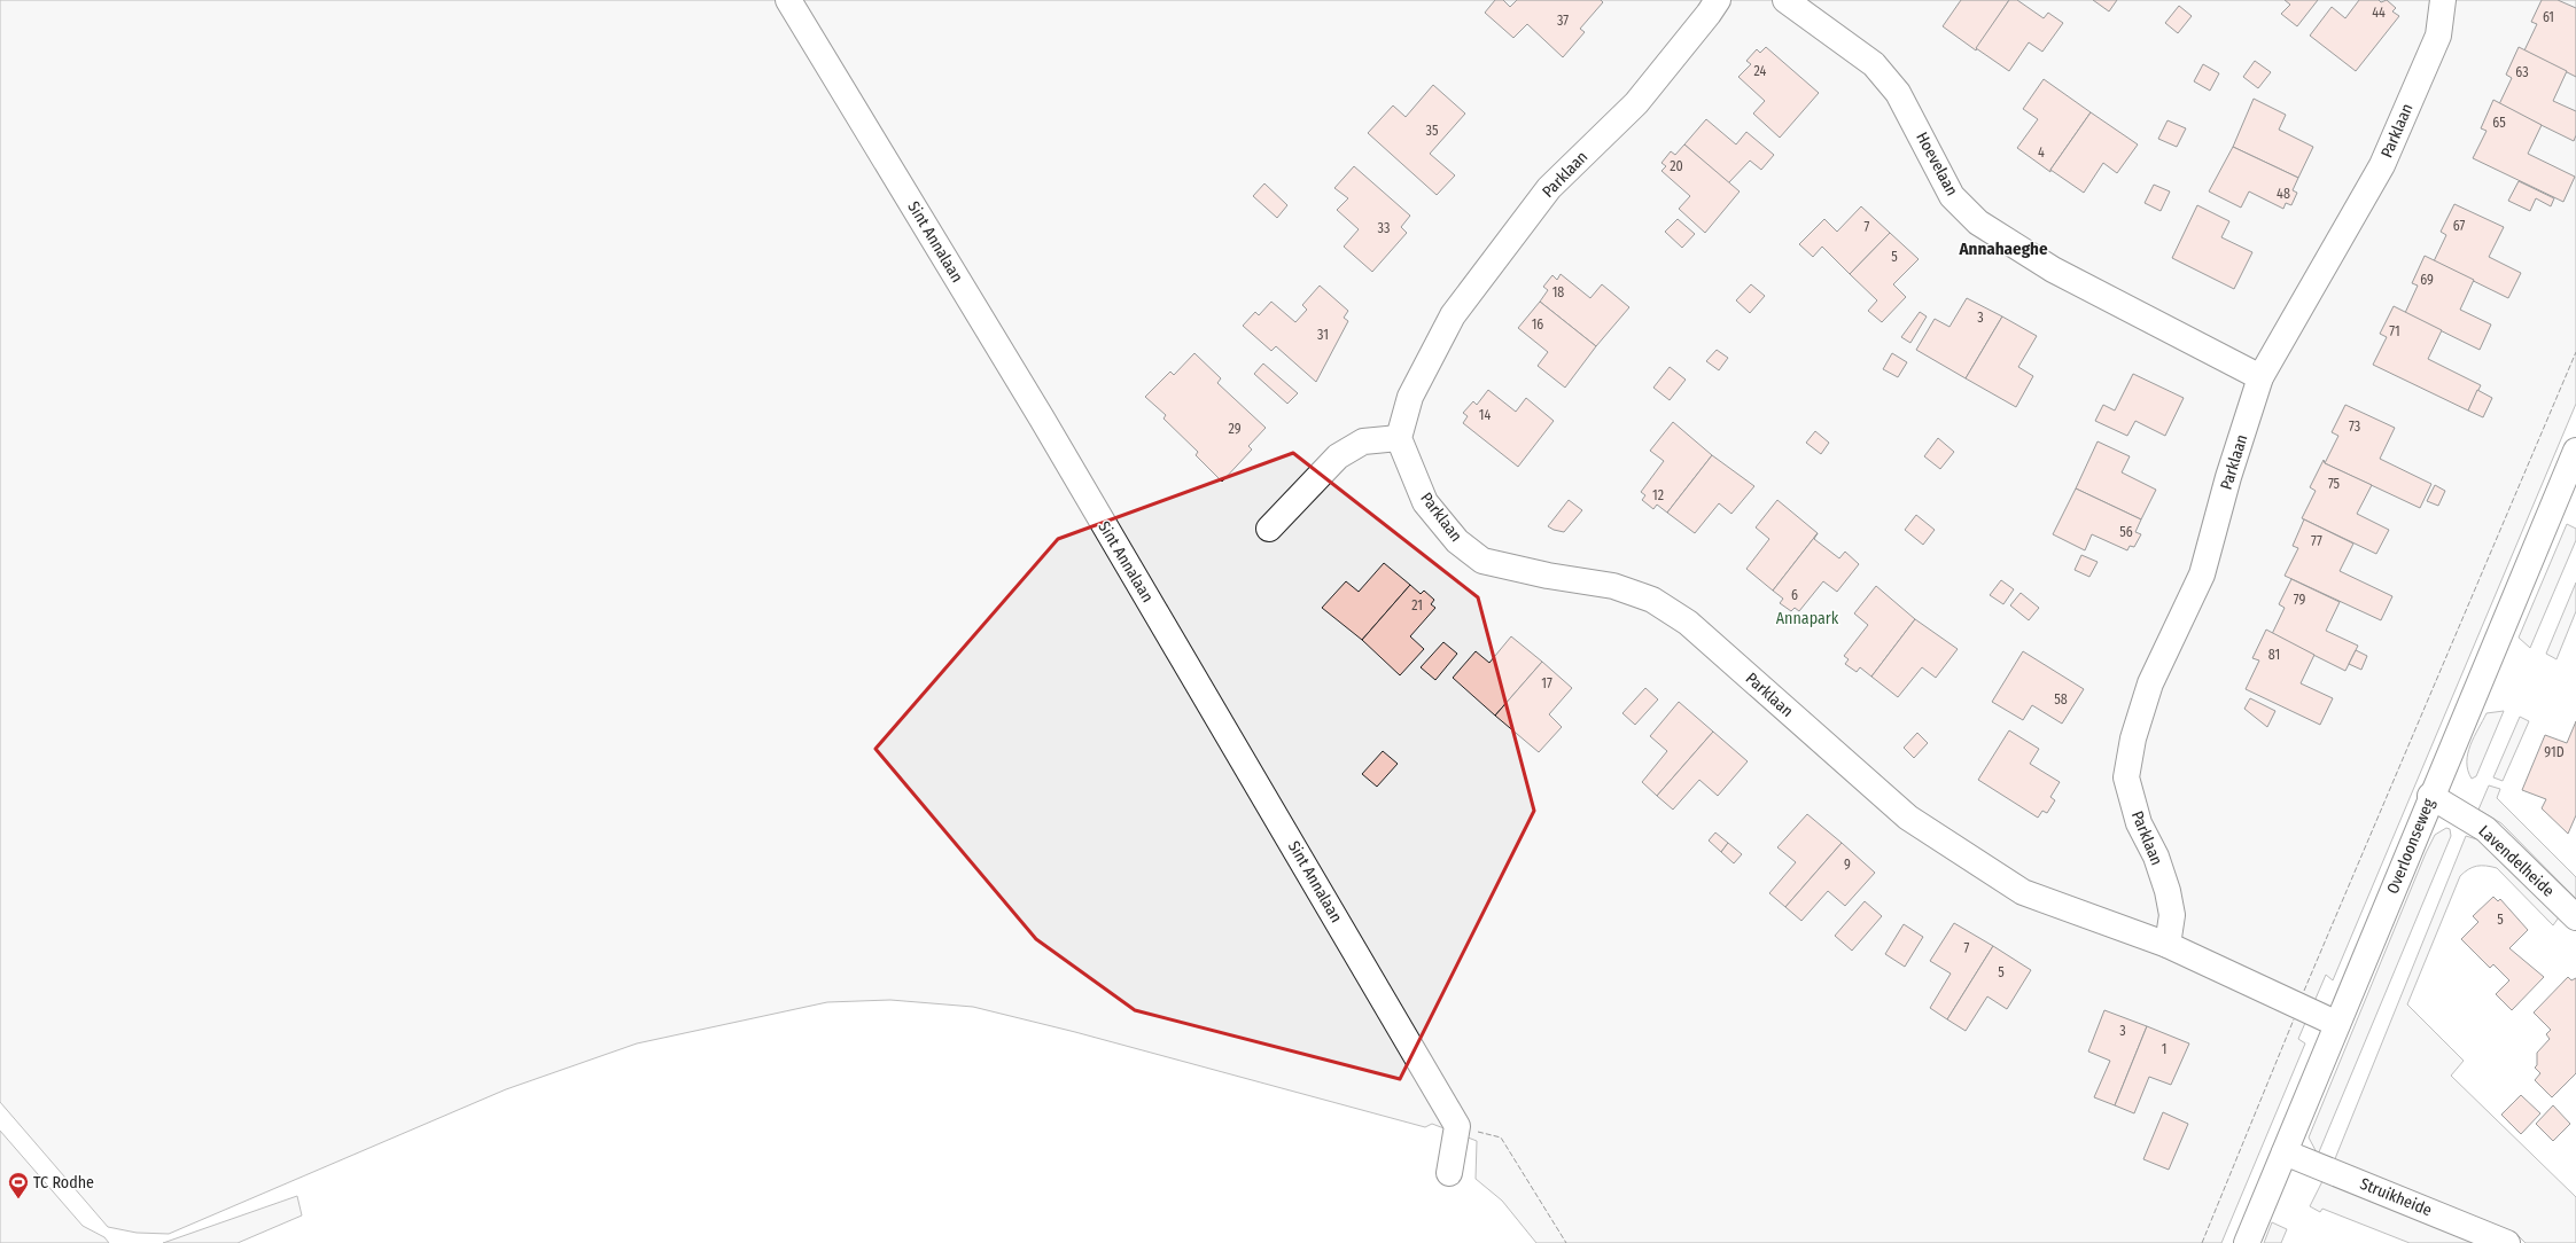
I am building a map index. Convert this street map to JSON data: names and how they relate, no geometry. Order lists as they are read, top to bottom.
{
  "streets": {
    "street": [
      "Parklaan",
      "Hoevelaan",
      "Sint Annalaan",
      "Overloonseweg",
      "Lavendelheide",
      "Struikheide"
    ]
  },
  "crossings": [
    ["Parklaan", "Hoevelaan"],
    ["Parklaan", "Overloonseweg"],
    ["Overloonseweg", "Lavendelheide"],
    ["Overloonseweg", "Struikheide"]
  ],
  "districts": ["Annahaeghe"],
  "parks": ["Annapark"],
  "places": {
    "sports": ["TC Rodhe"]
  },
  "house_numbers": [
    "44",
    "61",
    "37",
    "24",
    "63",
    "65",
    "35",
    "4",
    "20",
    "48",
    "67",
    "7",
    "33",
    "5",
    "69",
    "18",
    "3",
    "16",
    "71",
    "31",
    "14",
    "73",
    "29",
    "75",
    "12",
    "56",
    "77",
    "6",
    "79",
    "21",
    "81",
    "17",
    "58",
    "91D",
    "9",
    "5",
    "7",
    "5",
    "3",
    "1"
  ]
}
